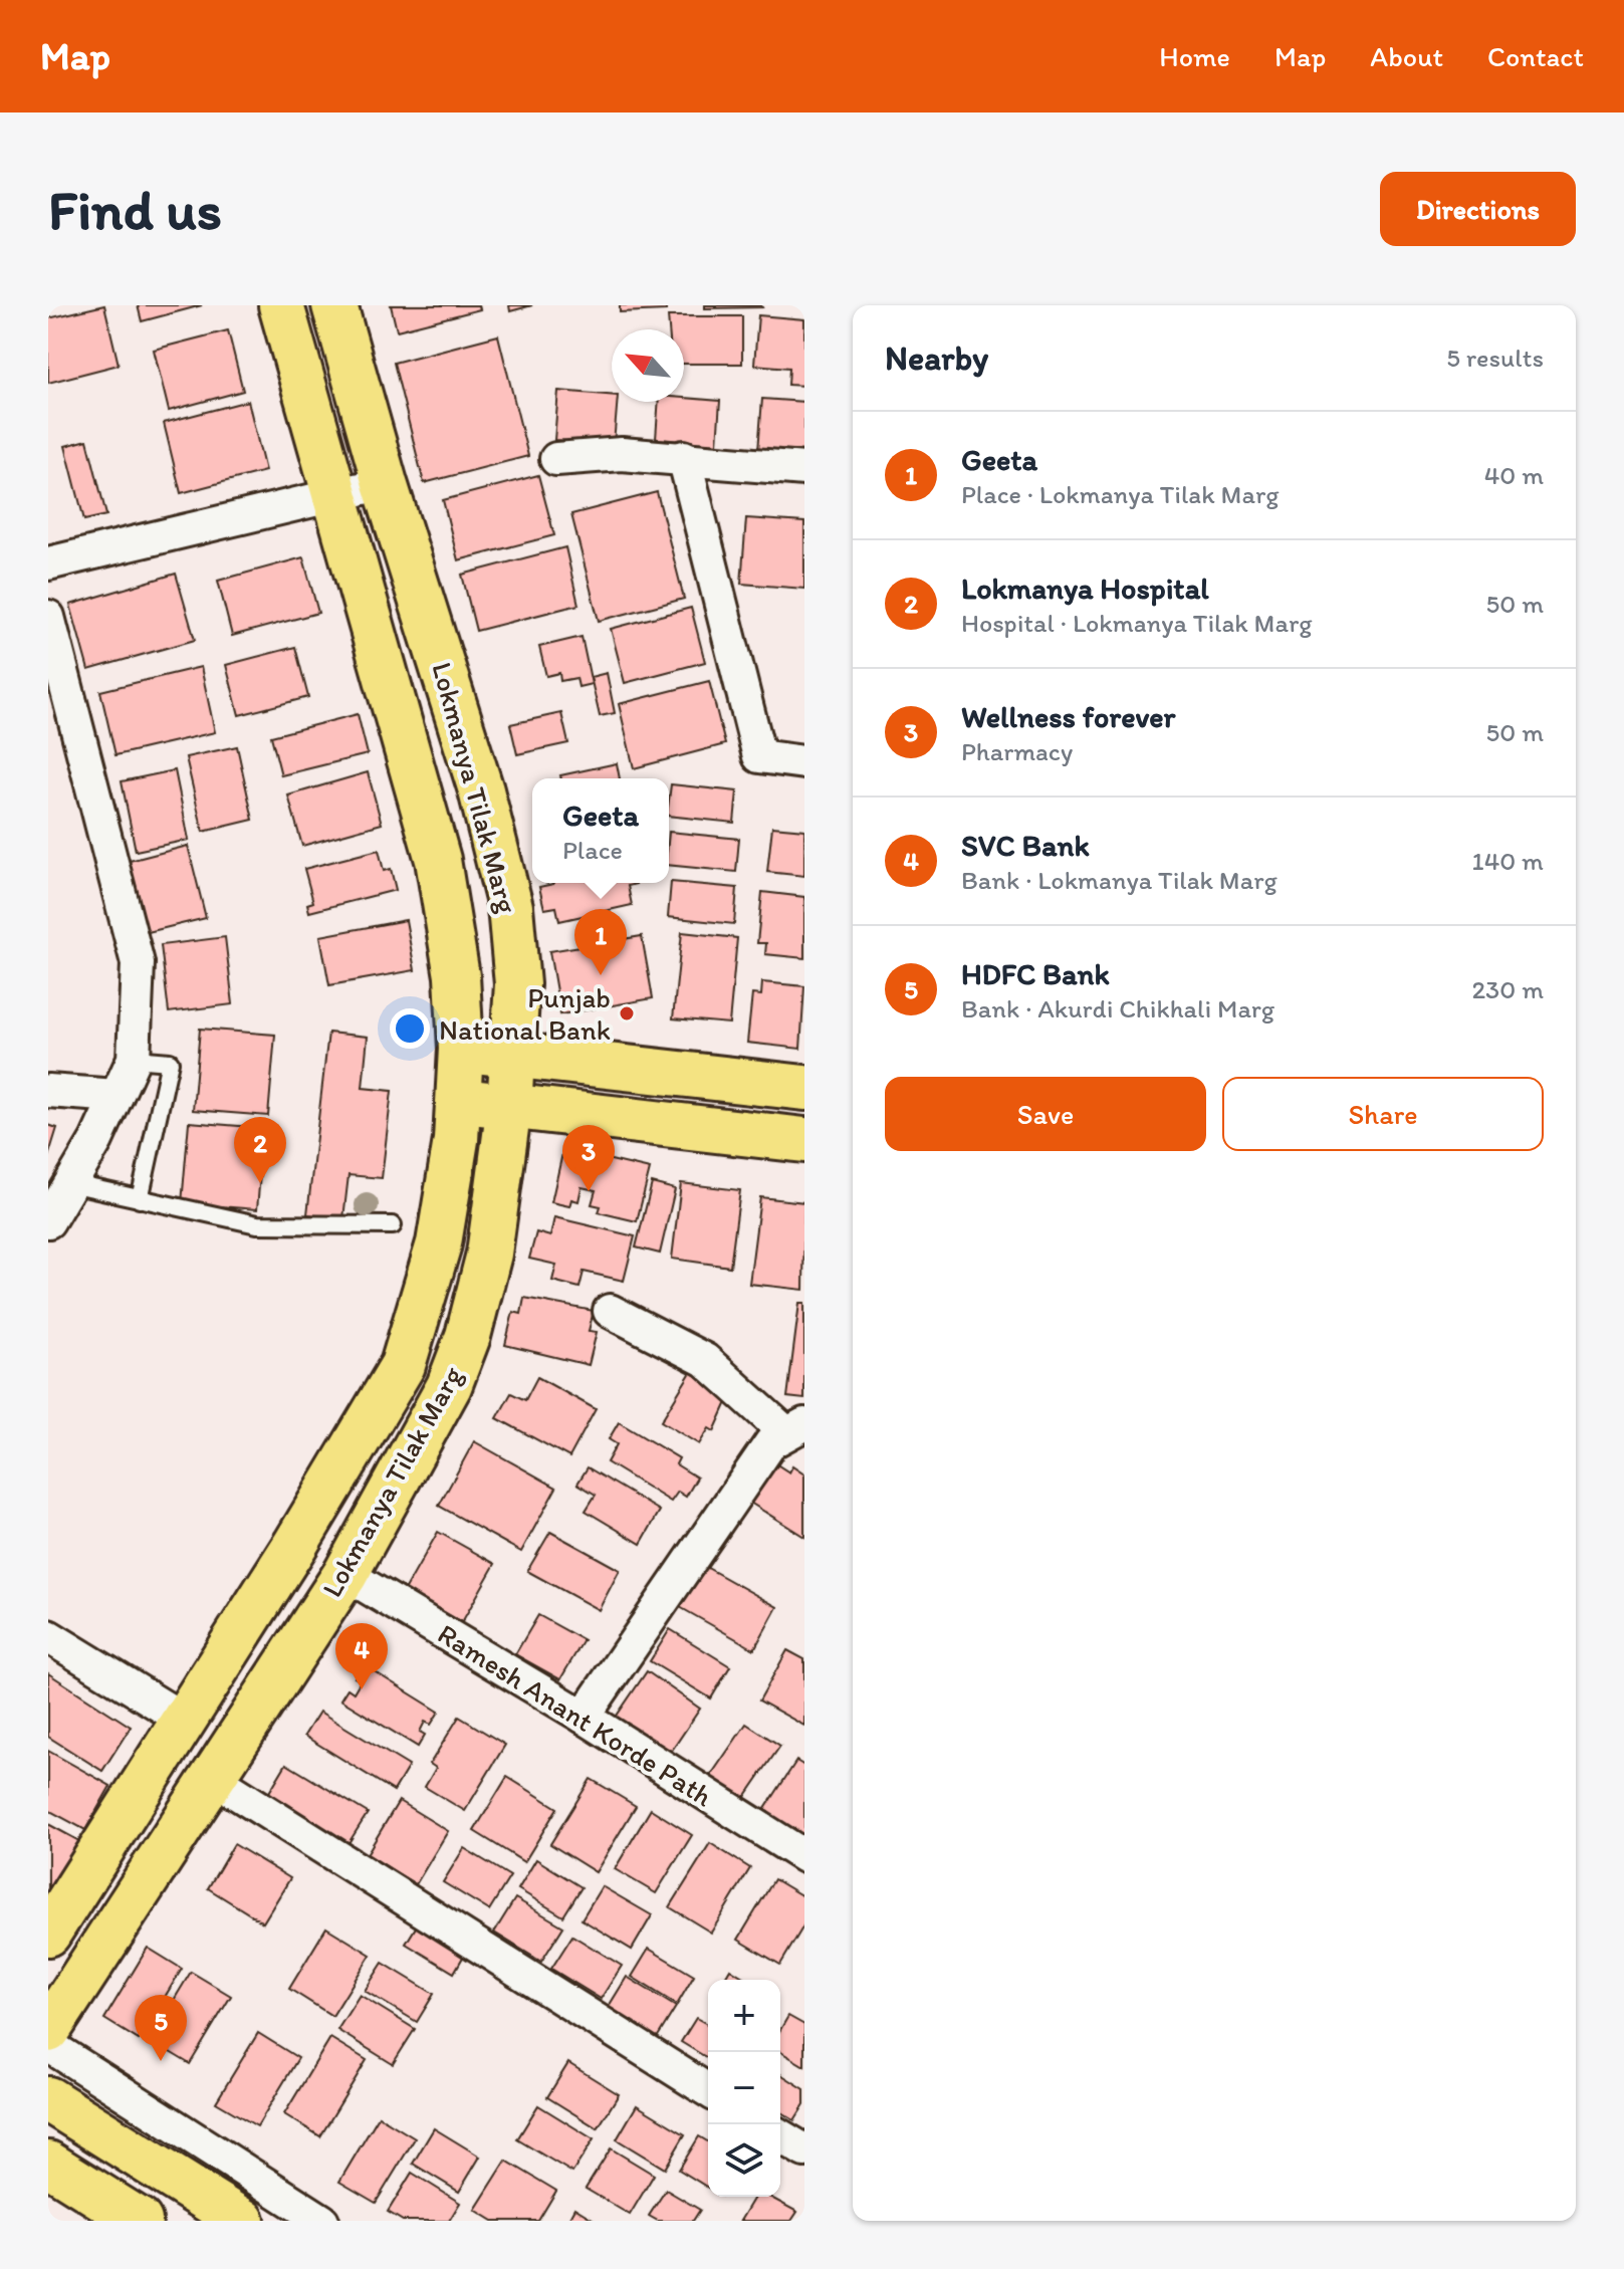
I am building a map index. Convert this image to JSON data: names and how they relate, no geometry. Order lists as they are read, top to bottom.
{
  "streets": {
    "main road": ["Lokmanya Tilak Marg"],
    "street": ["Ramesh Anant Korde Path"]
  },
  "crossings": [
    ["Lokmanya Tilak Marg", "Ramesh Anant Korde Path"]
  ],
  "places": ["Punjab National Bank"],
  "north": "top left",
  "page": {
    "header": "Map",
    "nav": [
      "Home",
      "Map",
      "About",
      "Contact"
    ],
    "buttons": [
      "Directions",
      ["Save", "Share"]
    ],
    "title": "Find us",
    "heading": ["Nearby", "5 results"],
    "list": [
      {
        "mark": "1",
        "name": "Geeta",
        "note": "Place · Lokmanya Tilak Marg",
        "value": "40 m"
      },
      {
        "mark": "2",
        "name": "Lokmanya Hospital",
        "note": "Hospital · Lokmanya Tilak Marg",
        "value": "50 m"
      },
      {
        "mark": "3",
        "name": "Wellness forever",
        "note": "Pharmacy",
        "value": "50 m"
      },
      {
        "mark": "4",
        "name": "SVC Bank",
        "note": "Bank · Lokmanya Tilak Marg",
        "value": "140 m"
      },
      {
        "mark": "5",
        "name": "HDFC Bank",
        "note": "Bank · Akurdi Chikhali Marg",
        "value": "230 m"
      }
    ],
    "popup": ["Geeta", "Place"],
    "pins": [
      "1",
      "2",
      "3",
      "4",
      "5"
    ],
    "map_buttons": ["+", "−"]
  }
}
